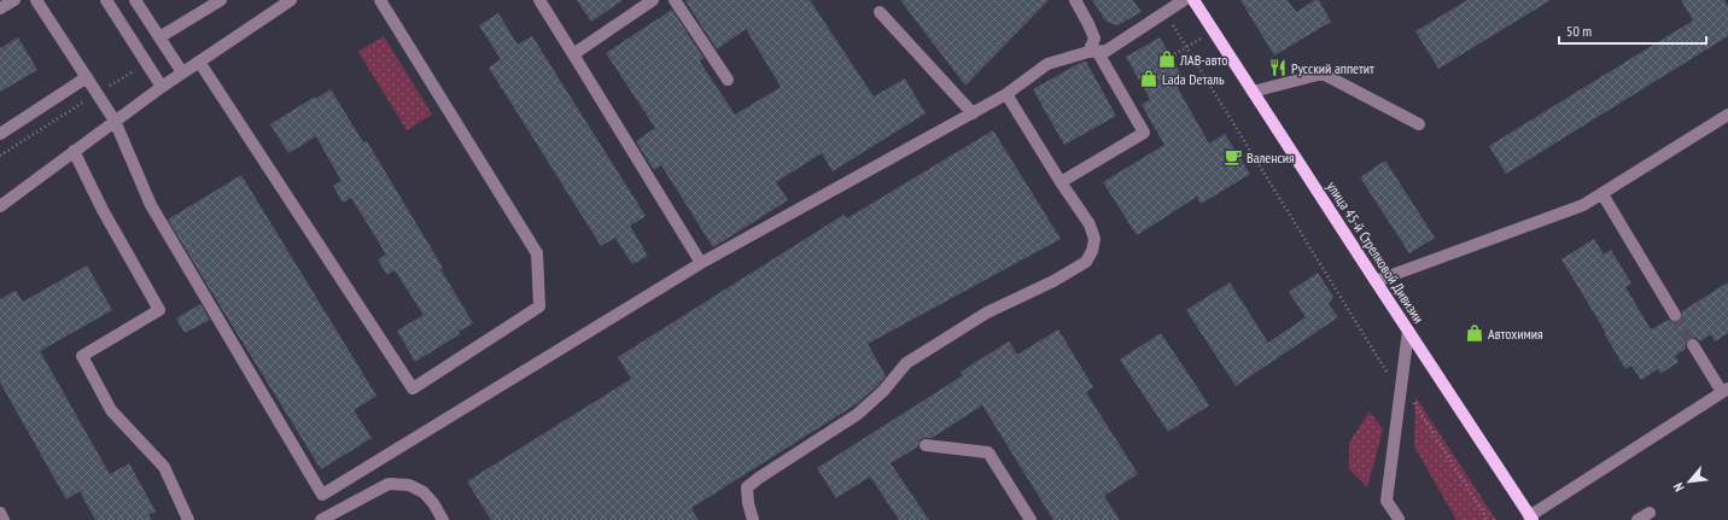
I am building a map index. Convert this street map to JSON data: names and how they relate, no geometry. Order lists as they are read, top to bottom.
{
  "streets": {
    "main road": ["улица 45-й Стрелковой Дивизии"]
  },
  "places": {
    "shop": ["ЛАВ-авто", "Lada Dеталь", "Автохимия"],
    "restaurant": ["Русский аппетит"],
    "cafe": ["Валенсия"]
  },
  "scale_bar": "50 m",
  "north": "bottom left"
}
